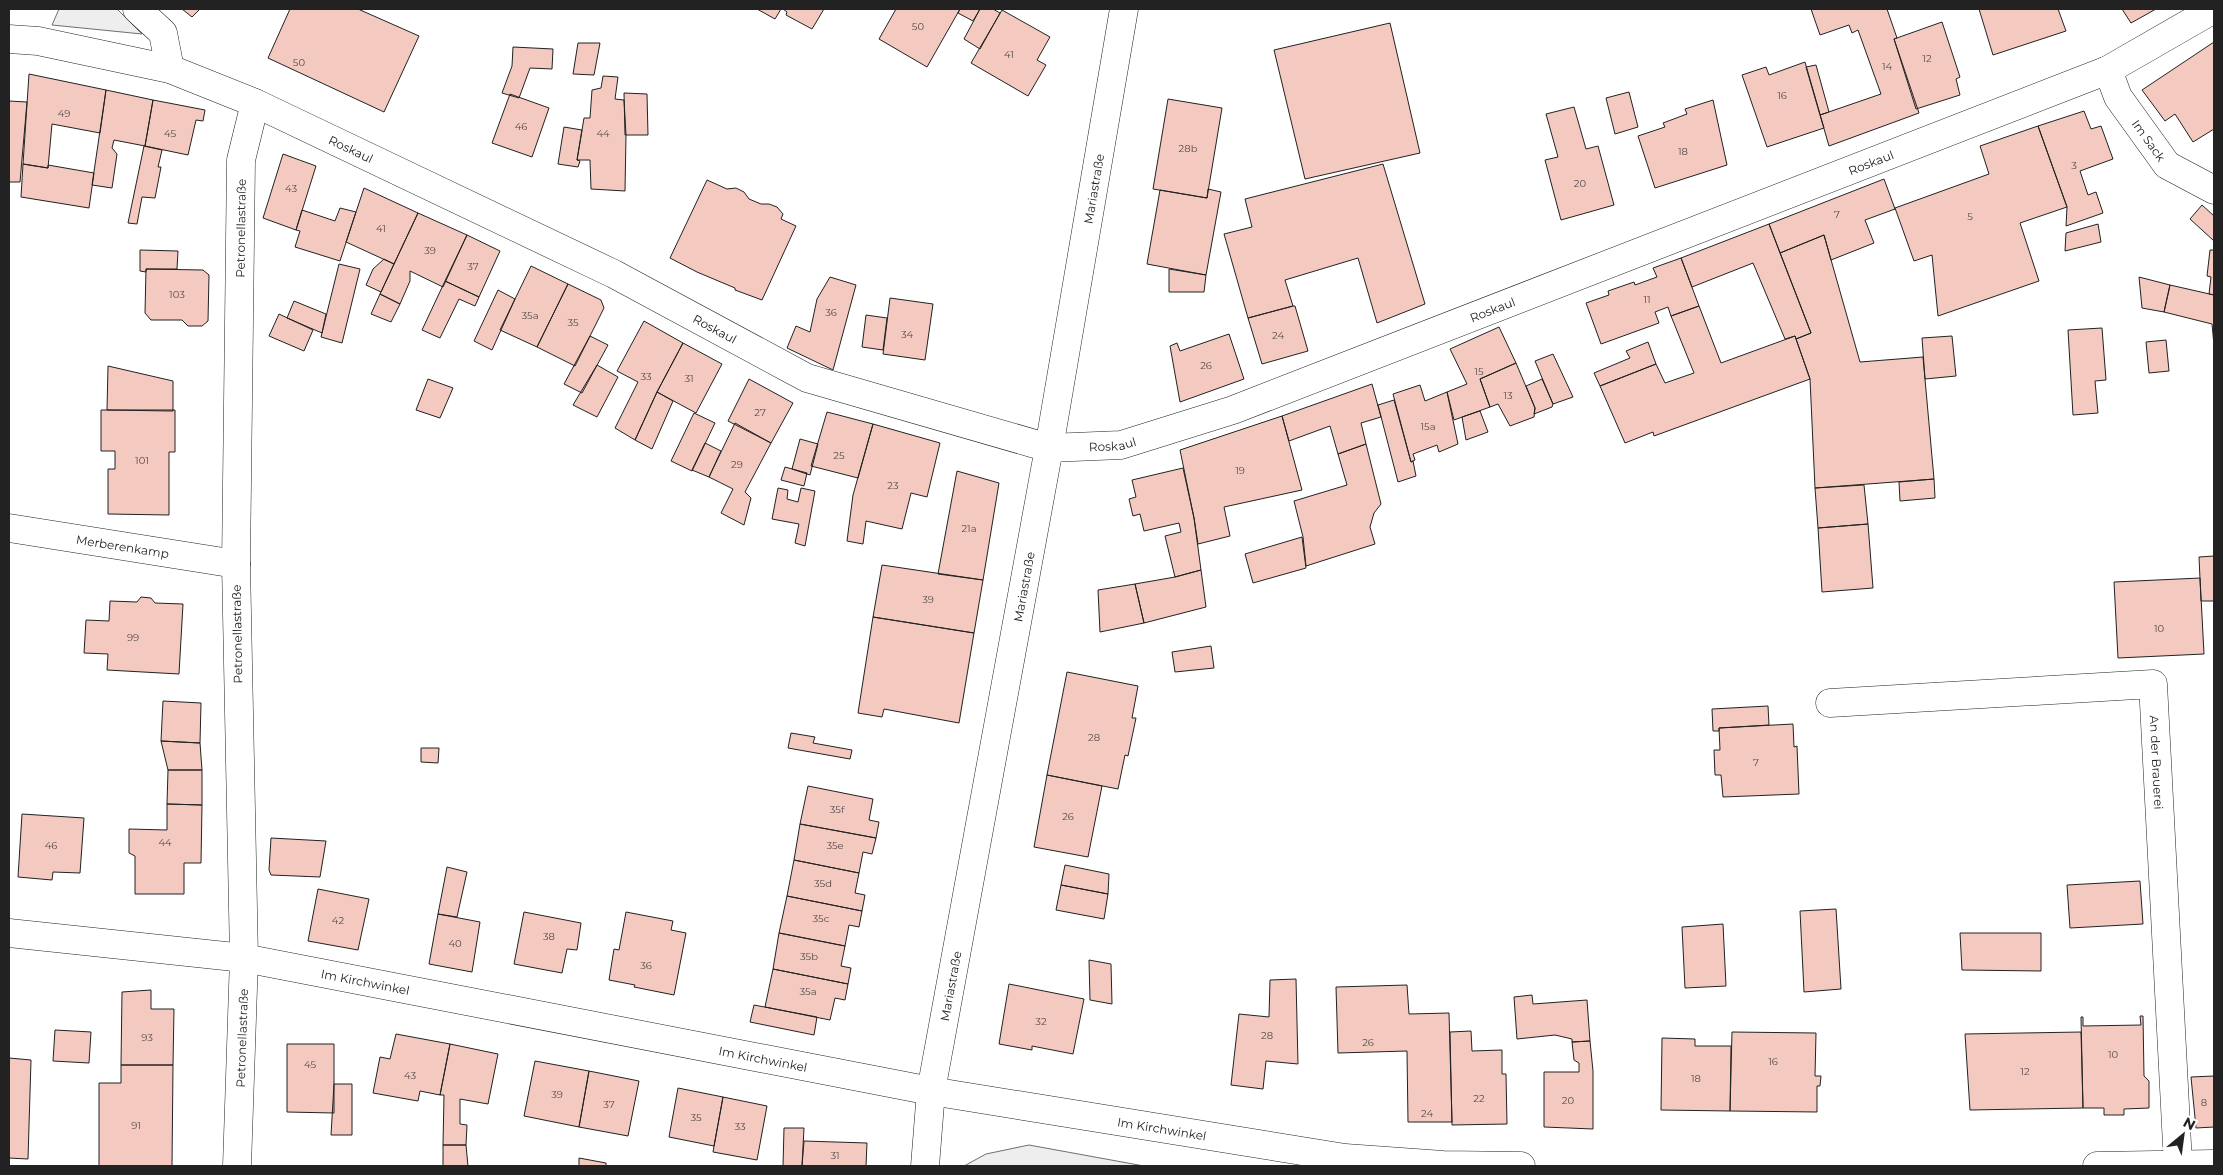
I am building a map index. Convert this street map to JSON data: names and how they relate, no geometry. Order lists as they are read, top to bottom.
{
  "streets": {
    "street": [
      "Im Sack",
      "Roskaul",
      "Mariastraße",
      "Petronellastraße",
      "Merberenkamp",
      "An der Brauerei",
      "Im Kirchwinkel"
    ]
  },
  "crossings": [
    ["Im Sack", "Roskaul"],
    ["Roskaul", "Mariastraße"],
    ["Roskaul", "Petronellastraße"],
    ["Mariastraße", "Im Kirchwinkel"],
    ["Petronellastraße", "Merberenkamp"],
    ["Petronellastraße", "Im Kirchwinkel"]
  ],
  "house_numbers": [
    "50",
    "41",
    "12",
    "50",
    "14",
    "16",
    "49",
    "46",
    "45",
    "44",
    "28b",
    "18",
    "3",
    "20",
    "43",
    "7",
    "5",
    "41",
    "39",
    "37",
    "103",
    "11",
    "36",
    "35a",
    "35",
    "34",
    "24",
    "26",
    "15",
    "33",
    "31",
    "13",
    "27",
    "15a",
    "25",
    "101",
    "29",
    "19",
    "23",
    "21a",
    "39",
    "10",
    "99",
    "28",
    "7",
    "35f",
    "26",
    "44",
    "46",
    "35e",
    "35d",
    "35c",
    "42",
    "38",
    "40",
    "35b",
    "36",
    "35a",
    "32",
    "28",
    "93",
    "26",
    "10",
    "16",
    "45",
    "12",
    "43",
    "18",
    "39",
    "22",
    "20",
    "8",
    "37",
    "24",
    "35",
    "91",
    "33",
    "31"
  ],
  "north": "top right"
}
